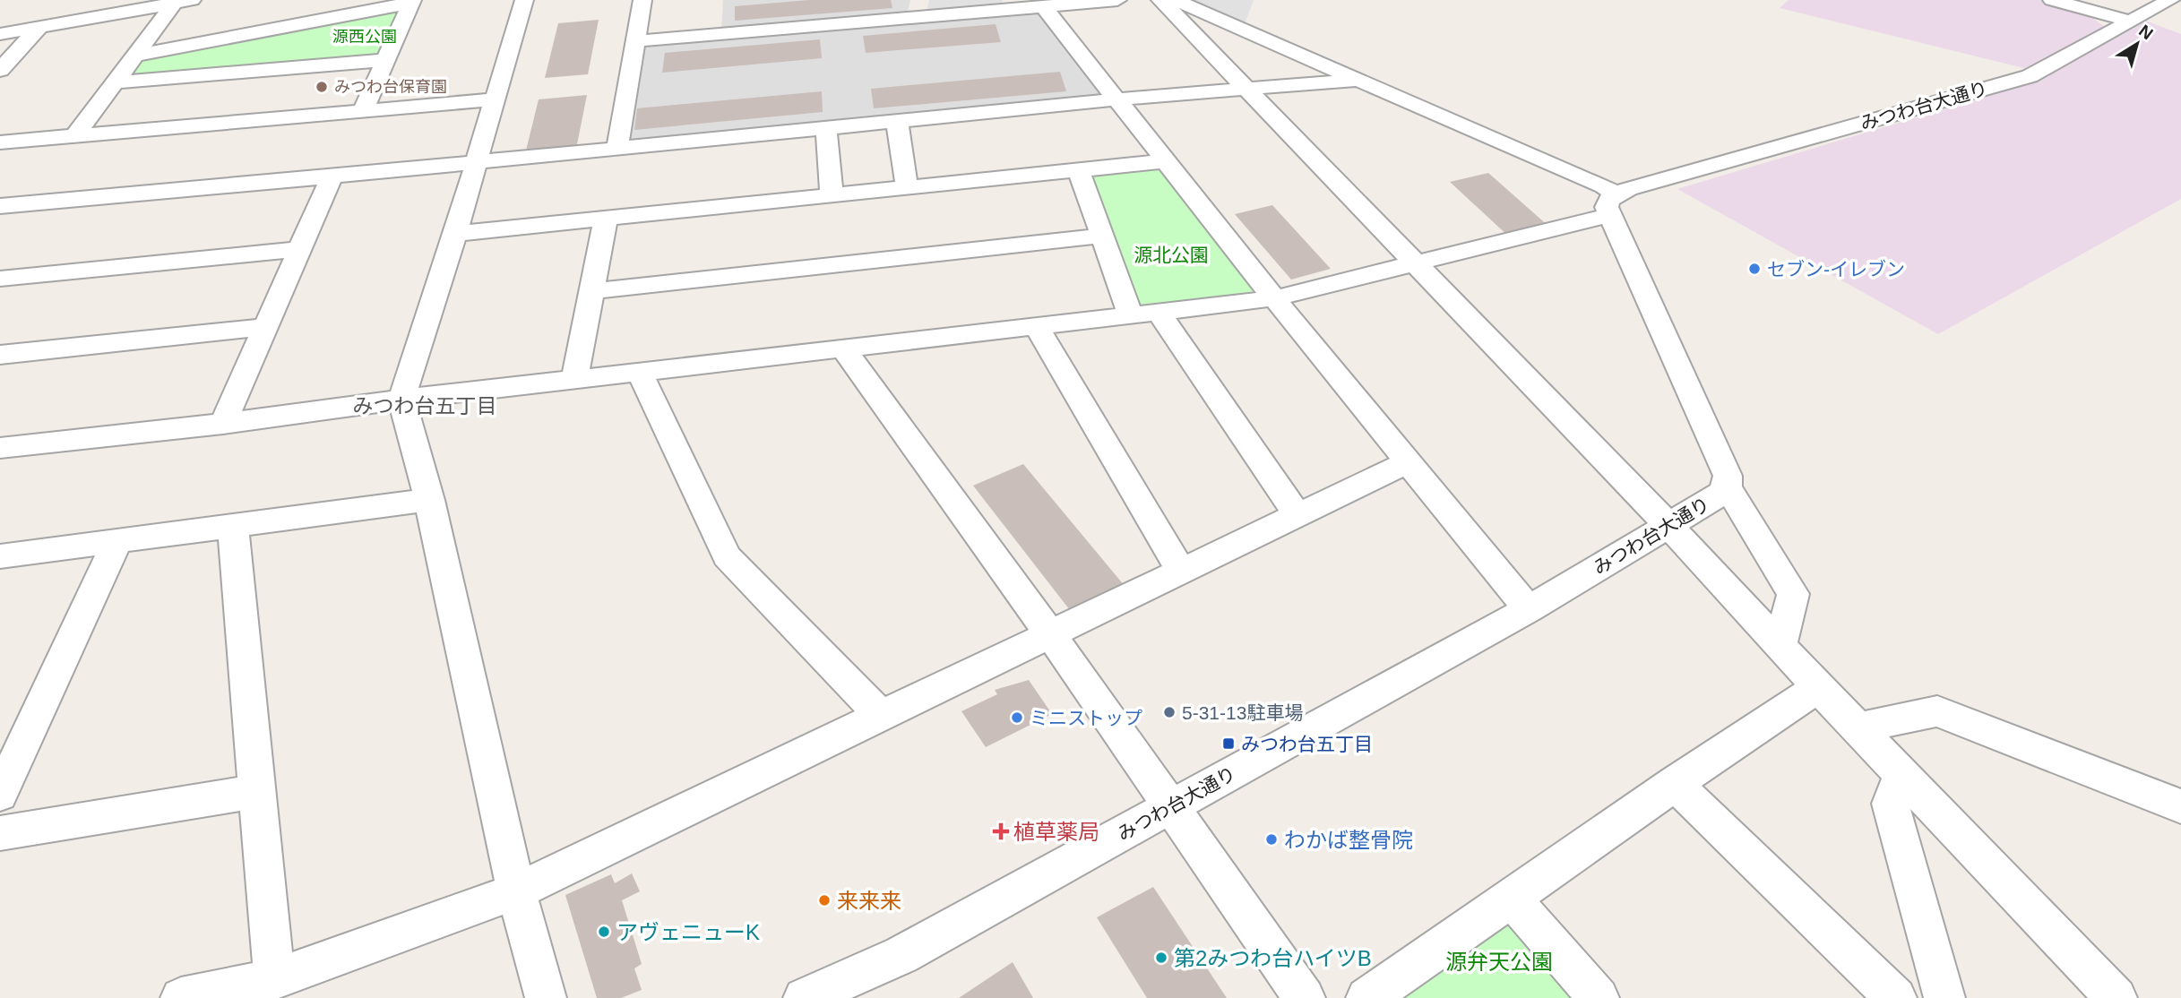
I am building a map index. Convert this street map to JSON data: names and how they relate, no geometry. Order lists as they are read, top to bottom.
{
  "streets": {
    "street": ["みつわ台大通り"]
  },
  "districts": ["みつわ台五丁目"],
  "parks": ["源西公園", "源北公園", "源弁天公園"],
  "places": {
    "other": [
      "みつわ台保育園",
      "セブン-イレブン",
      "5-31-13駐車場",
      "ミニストップ",
      "わかば整骨院",
      "来来来",
      "アヴェニューK",
      "第2みつわ台ハイツB"
    ],
    "transit": ["みつわ台五丁目"],
    "health": ["植草薬局"]
  },
  "north": "top right"
}
